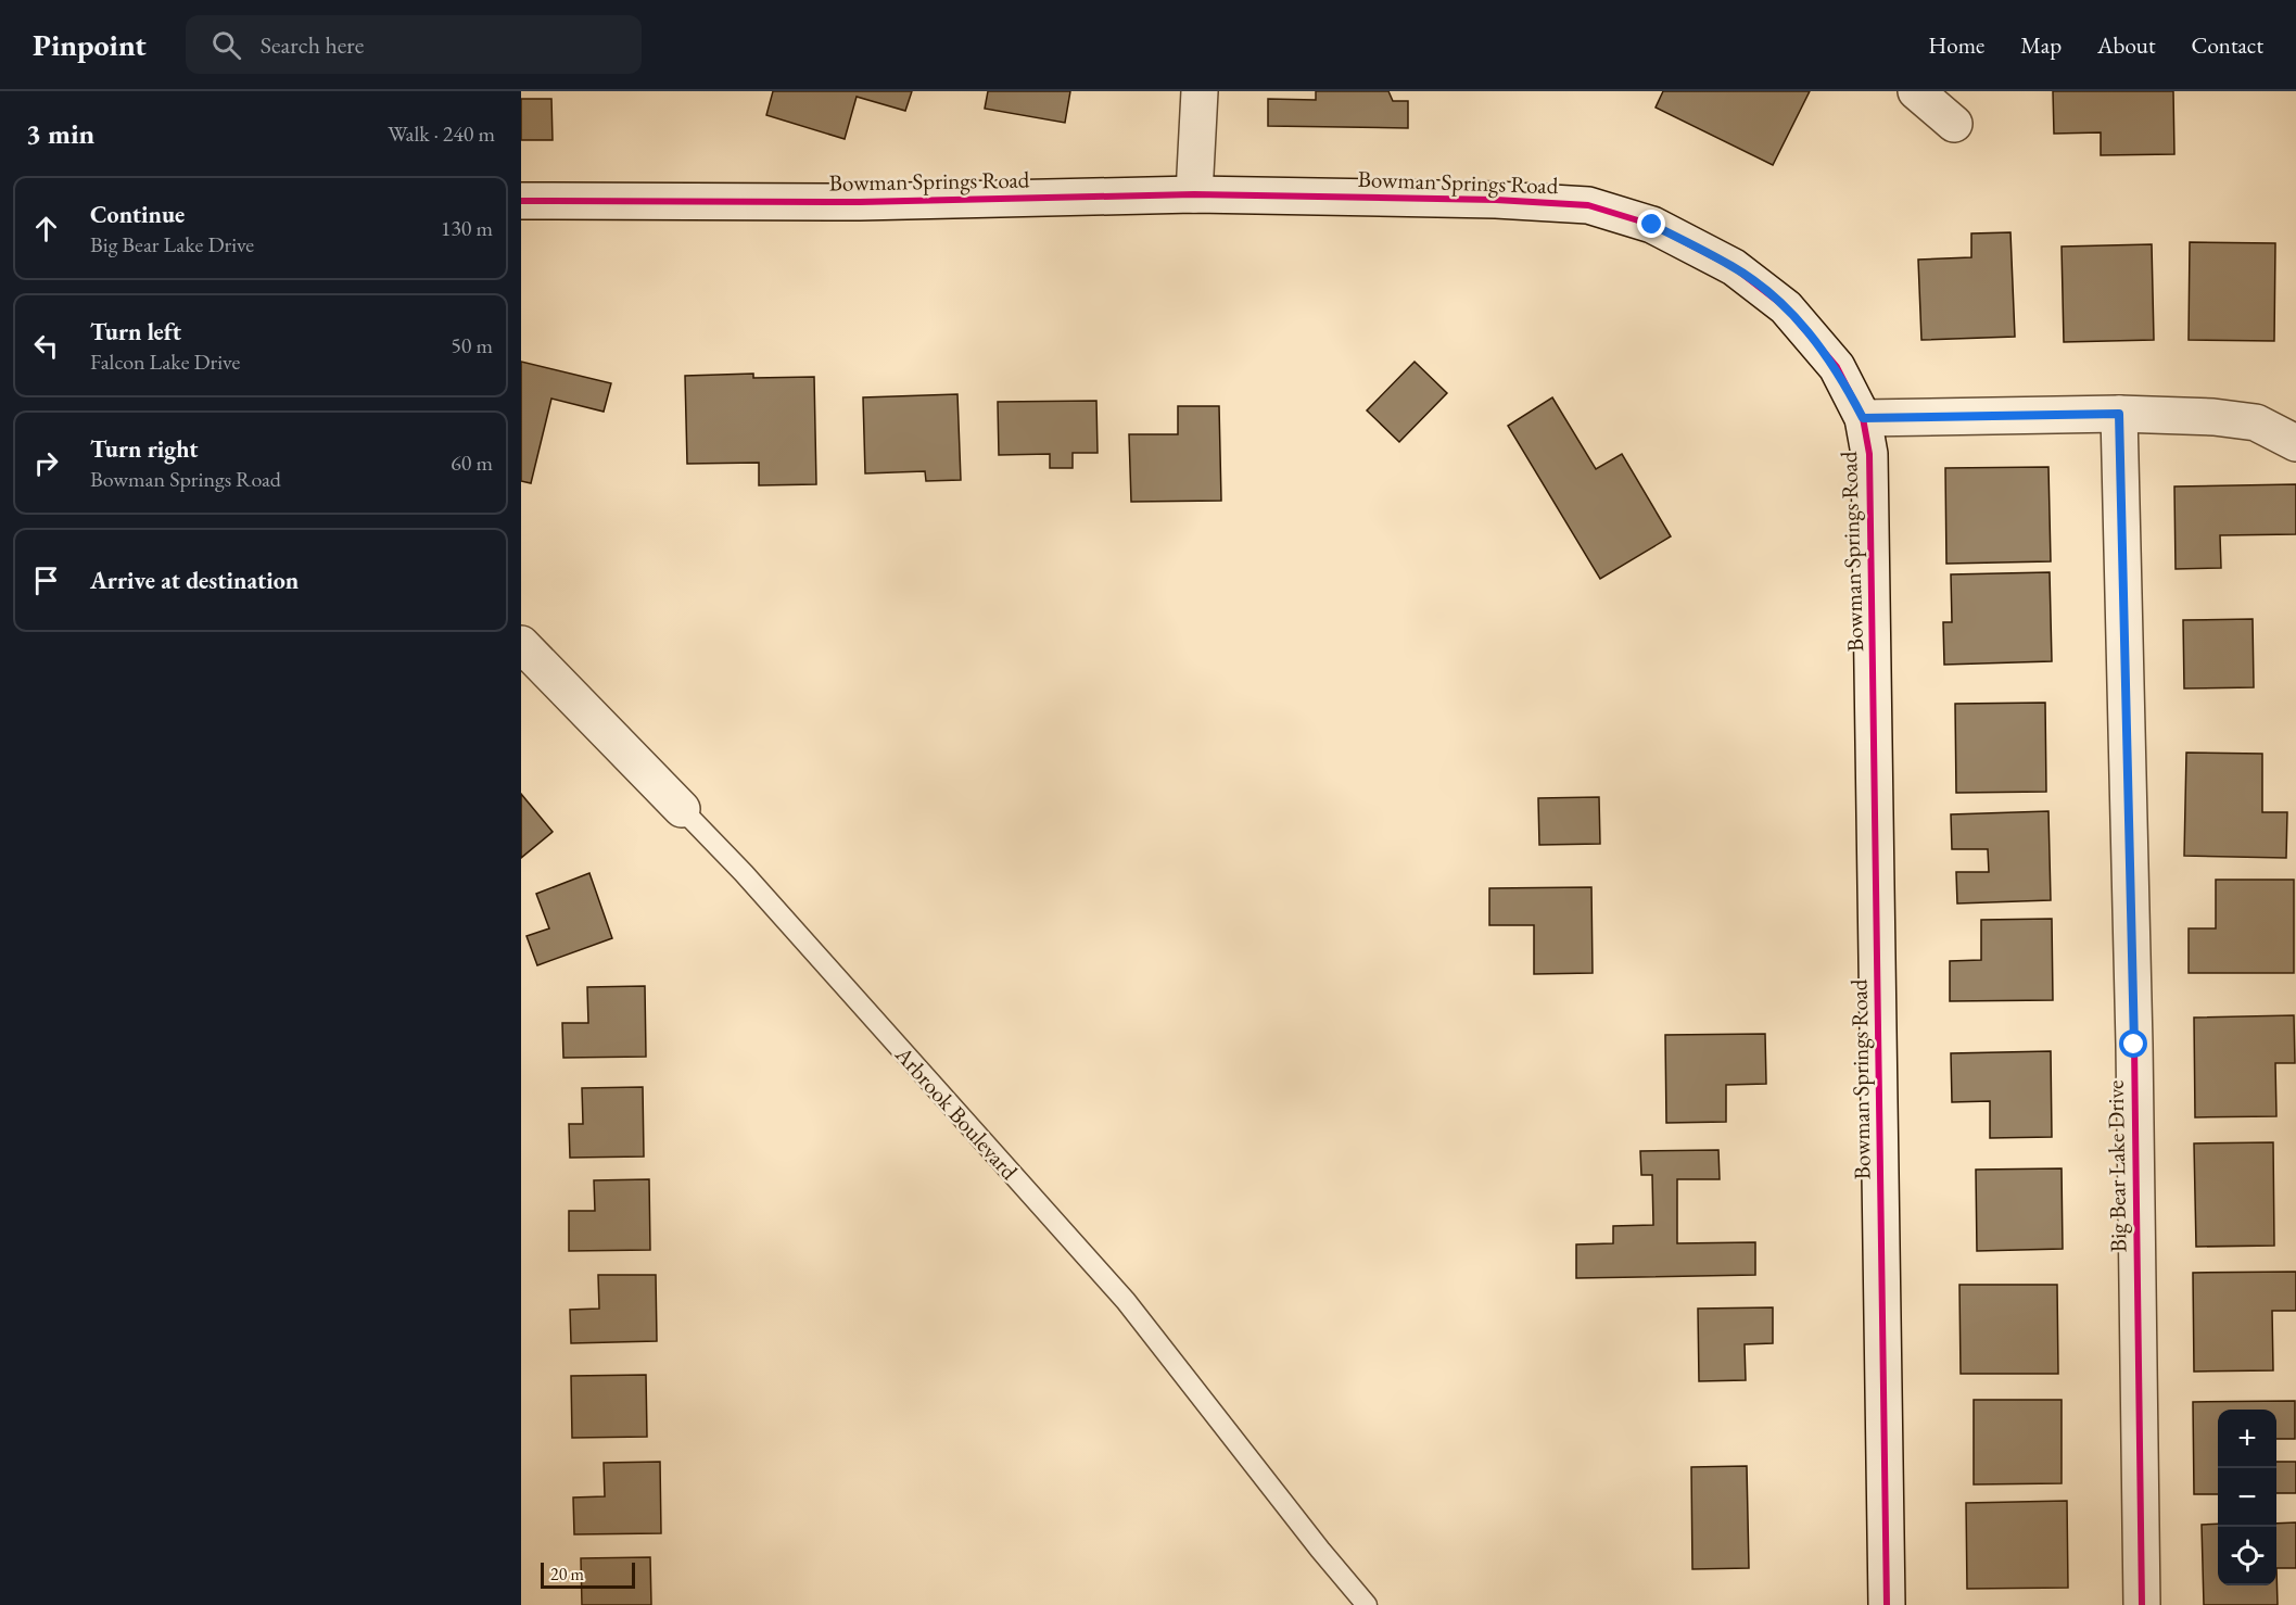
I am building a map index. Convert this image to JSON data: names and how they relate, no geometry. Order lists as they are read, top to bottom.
{
  "streets": {
    "street": ["Bowman Springs Road", "Arbrook Boulevard", "Big Bear Lake Drive"]
  },
  "scale_bar": "20 m",
  "page": {
    "header": "Pinpoint",
    "search": "Search here",
    "nav": [
      "Home",
      "Map",
      "About",
      "Contact"
    ],
    "heading": ["3 min", "Walk · 240 m"],
    "list": [
      ["Continue", "Big Bear Lake Drive", "130 m"],
      ["Turn left", "Falcon Lake Drive", "50 m"],
      ["Turn right", "Bowman Springs Road", "60 m"],
      "Arrive at destination"
    ],
    "map_buttons": ["+", "−"],
    "scale": "20 m"
  }
}
